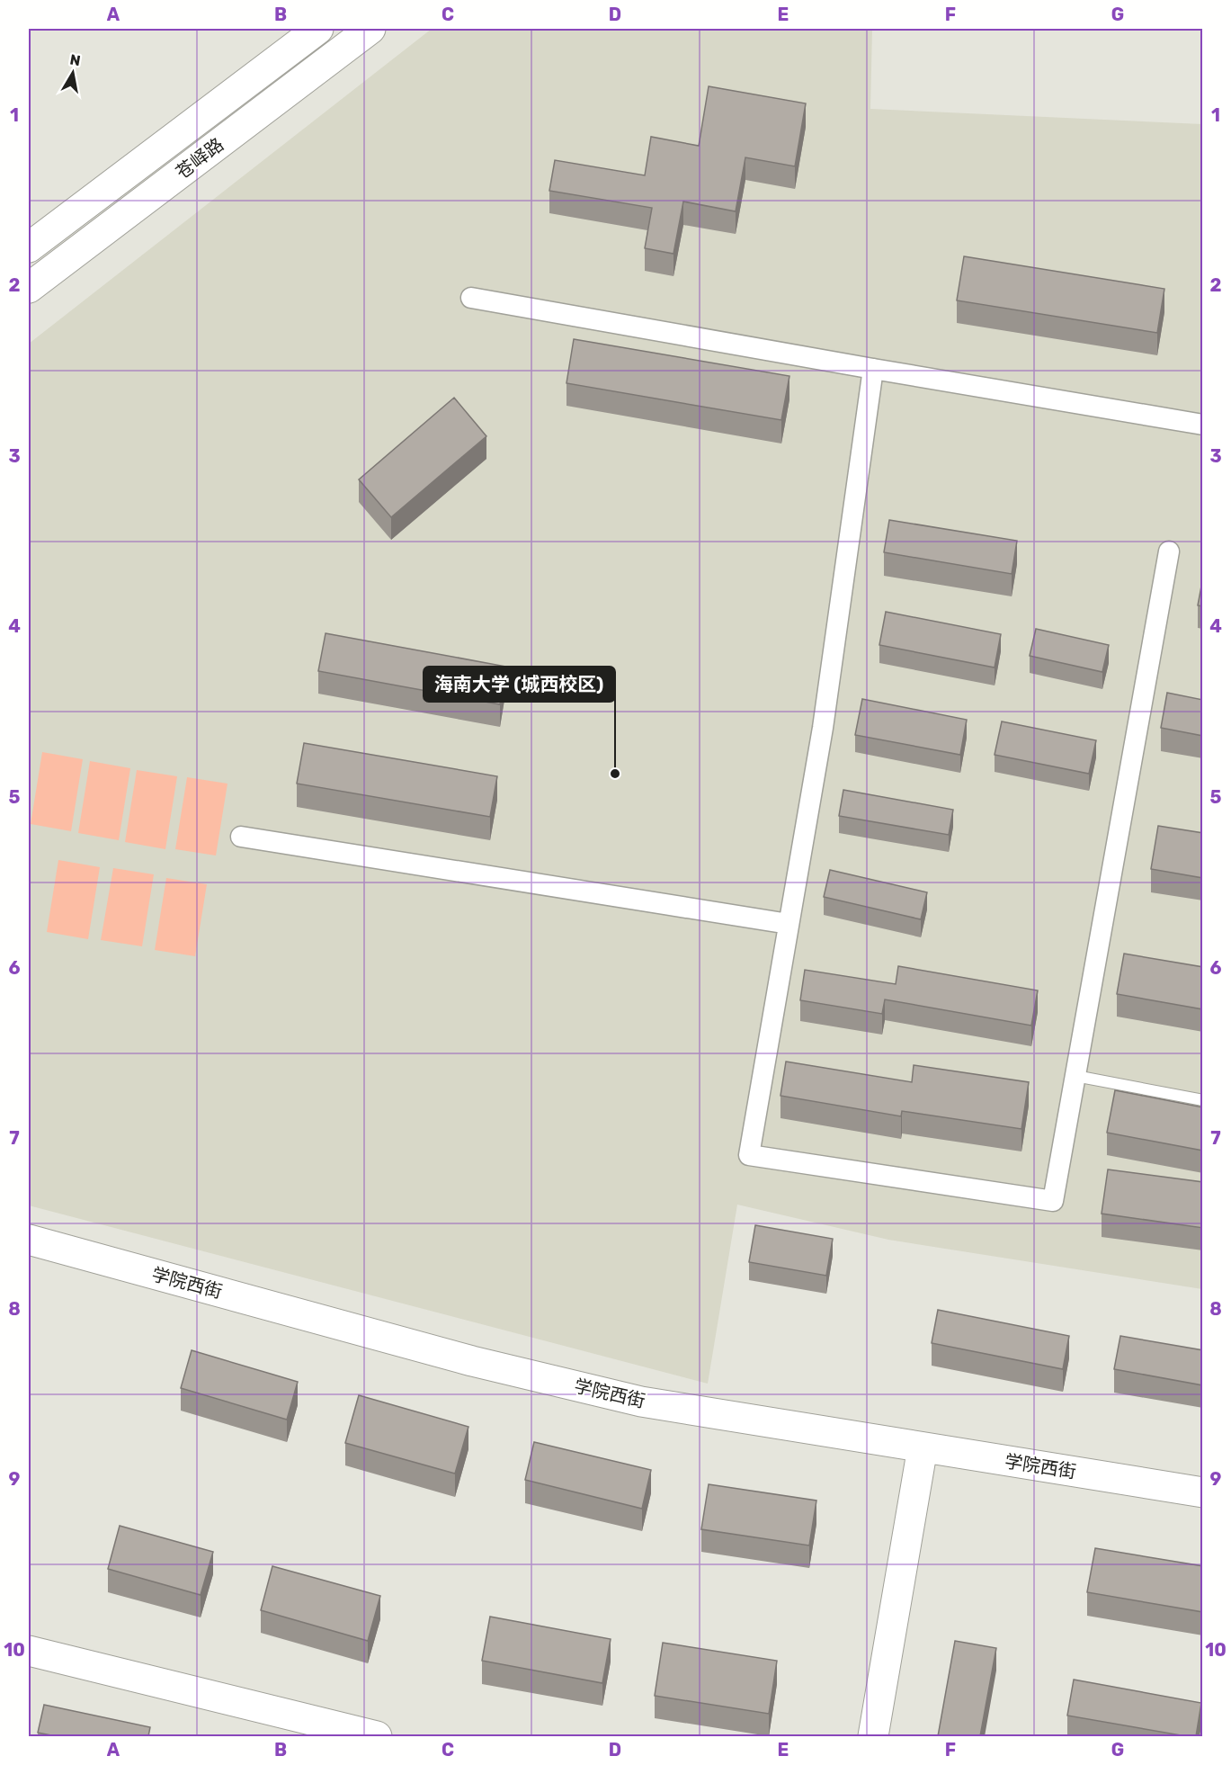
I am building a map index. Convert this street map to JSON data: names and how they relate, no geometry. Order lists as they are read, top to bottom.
{
  "streets": {
    "main road": ["苍峄路", "学院西街"]
  },
  "places": ["海南大学 (城西校区)"],
  "north": "top",
  "grid": {
    "columns": [
      "A",
      "B",
      "C",
      "D",
      "E",
      "F",
      "G"
    ],
    "rows": [
      "1",
      "2",
      "3",
      "4",
      "5",
      "6",
      "7",
      "8",
      "9",
      "10"
    ]
  }
}
